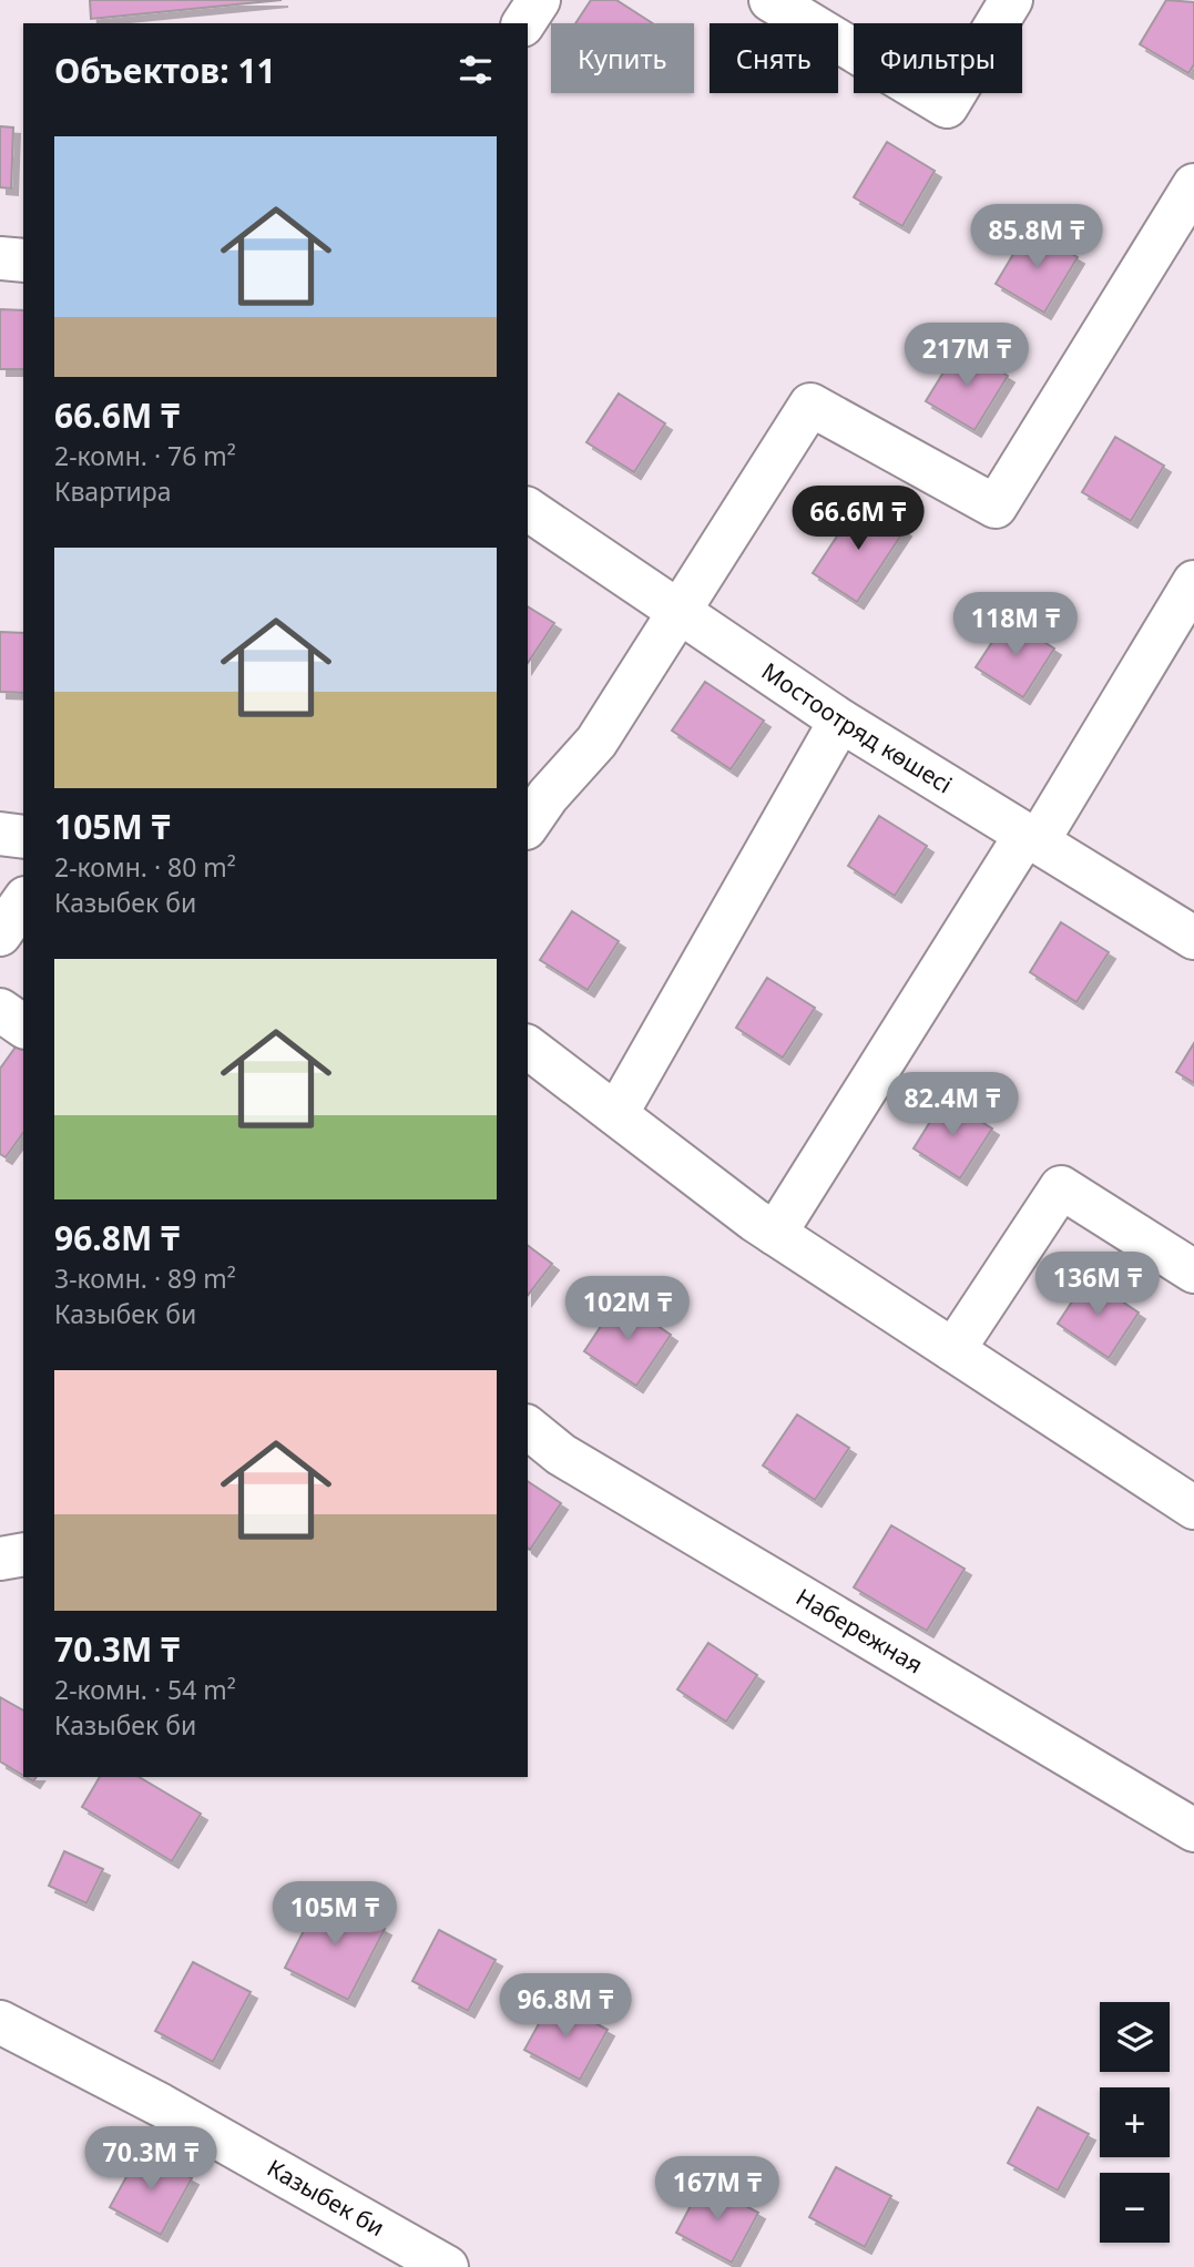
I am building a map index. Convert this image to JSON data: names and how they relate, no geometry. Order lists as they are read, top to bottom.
{
  "streets": {
    "street": ["Мостоотряд көшесі", "Набережная", "Казыбек би"]
  },
  "page": {
    "chip": ["Купить", "Снять", "Фильтры"],
    "heading": "Объектов: 11",
    "list": [
      {
        "name": "66.6M ₸",
        "note": "2-комн. · 76 m² · Квартира"
      },
      {
        "name": "105M ₸",
        "note": "2-комн. · 80 m² · Казыбек би"
      },
      {
        "name": "96.8M ₸",
        "note": "3-комн. · 89 m² · Казыбек би"
      },
      {
        "name": "70.3M ₸",
        "note": "2-комн. · 54 m² · Казыбек би"
      }
    ],
    "price": [
      "85.8M ₸",
      "217M ₸",
      "66.6M ₸",
      "118M ₸",
      "82.4M ₸",
      "136M ₸",
      "102M ₸",
      "105M ₸",
      "96.8M ₸",
      "70.3M ₸",
      "167M ₸"
    ],
    "map_buttons": ["+", "−"]
  }
}
